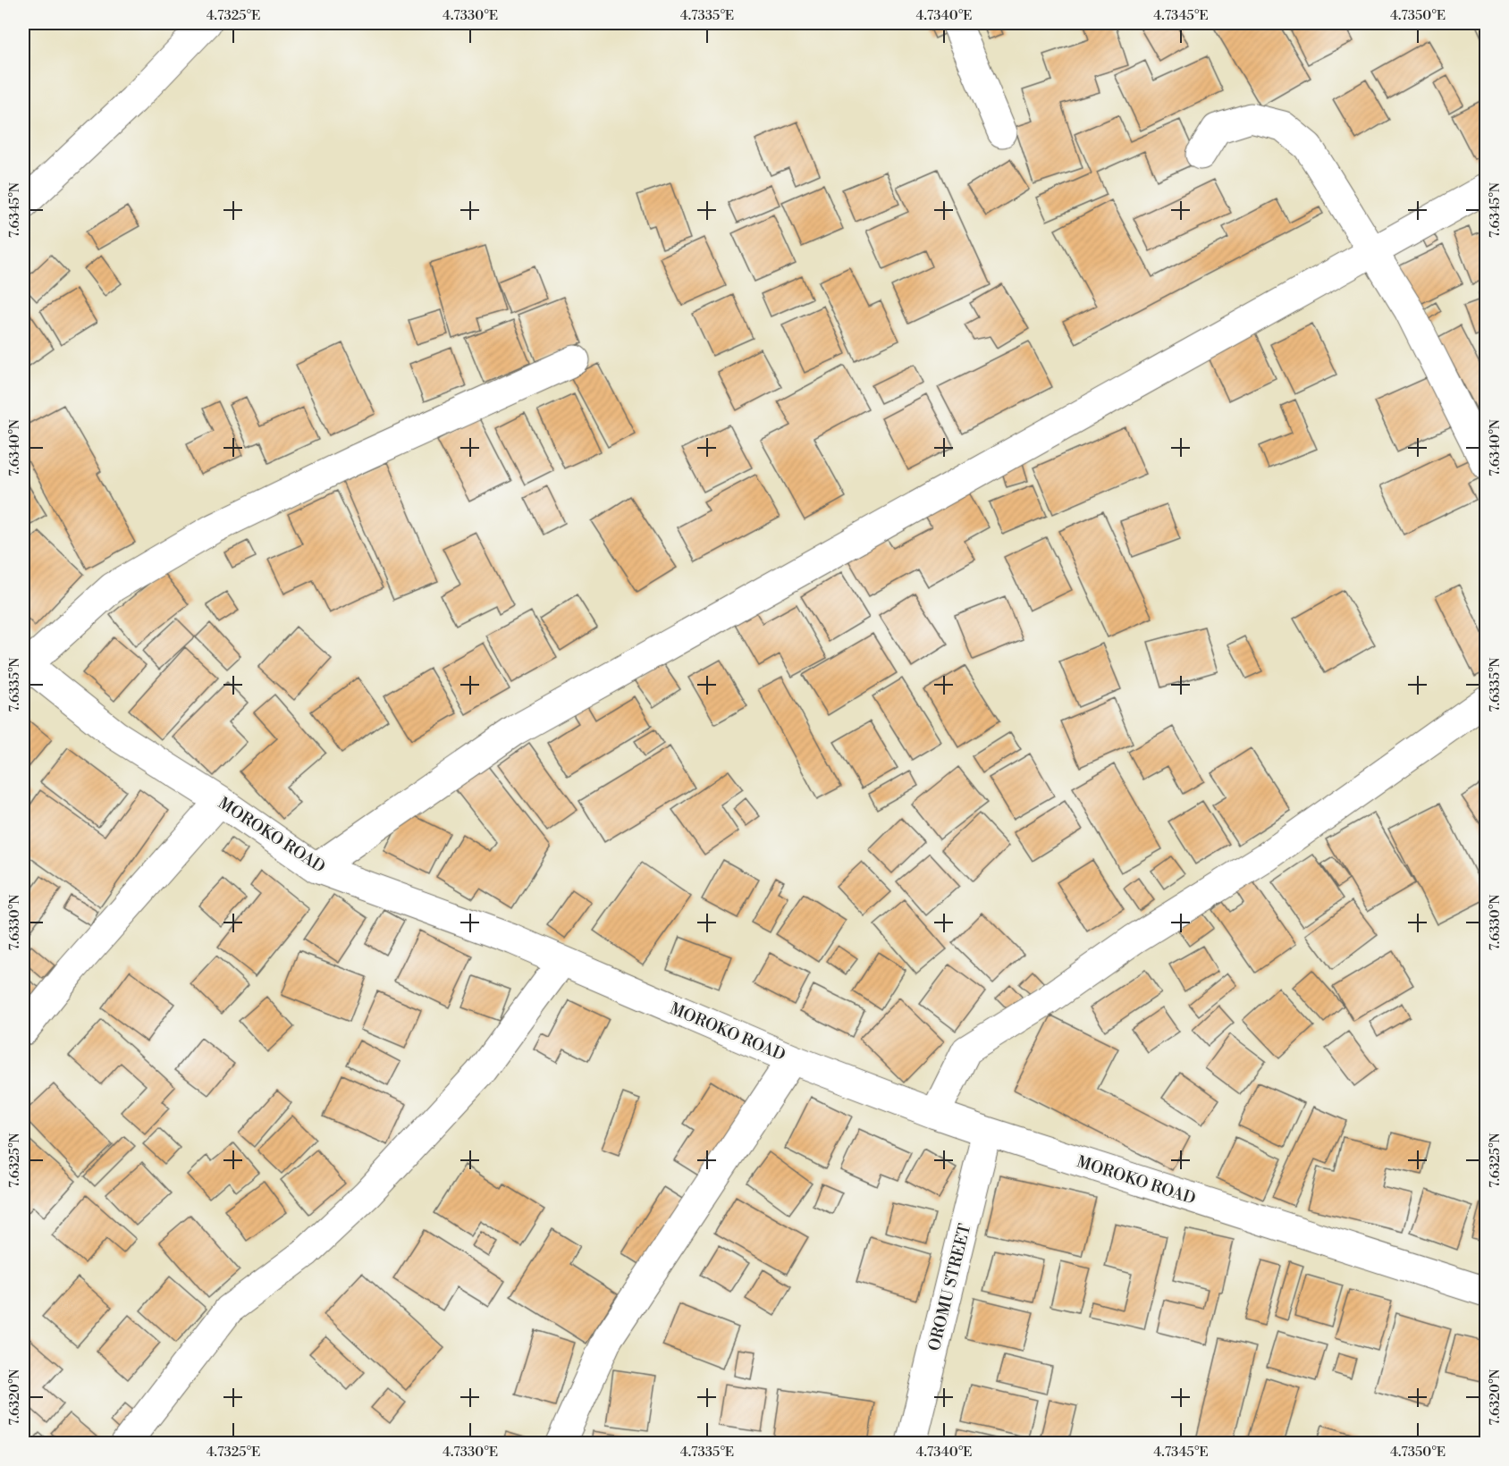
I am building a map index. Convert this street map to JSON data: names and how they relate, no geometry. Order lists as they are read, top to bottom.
{
  "streets": {
    "street": ["MOROKO ROAD", "OROMU STREET"]
  },
  "crossings": [
    ["MOROKO ROAD", "OROMU STREET"]
  ],
  "coordinates": [
    "4.7325°E",
    "4.7330°E",
    "4.7335°E",
    "4.7340°E",
    "4.7345°E",
    "4.7350°E",
    "7.6345°N",
    "7.6340°N",
    "7.6335°N",
    "7.6330°N",
    "7.6325°N",
    "7.6320°N"
  ]
}
